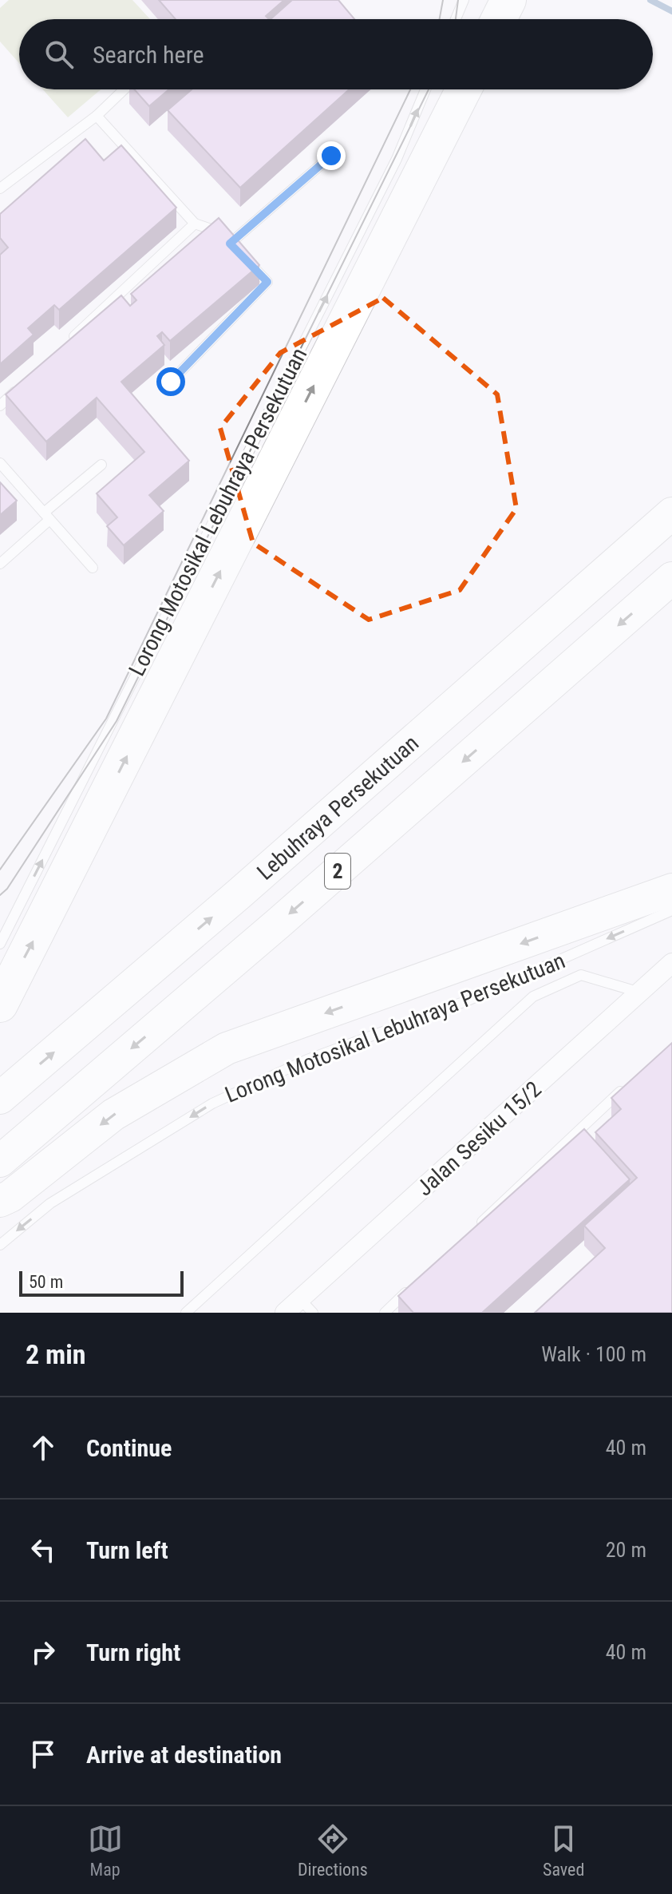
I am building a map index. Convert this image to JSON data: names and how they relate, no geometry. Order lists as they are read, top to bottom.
{
  "streets": {
    "highway": ["Lebuhraya Persekutuan", "2"],
    "street": ["Jalan Sesiku 15/2"],
    "lane": ["Lorong Motosikal Lebuhraya Persekutuan"]
  },
  "scale_bar": "50 m",
  "page": {
    "search": "Search here",
    "scale": "50 m",
    "heading": ["2 min", "Walk · 100 m"],
    "list": [
      ["Continue", "40 m"],
      ["Turn left", "20 m"],
      ["Turn right", "40 m"],
      "Arrive at destination"
    ],
    "nav": ["Map", "Directions", "Saved"]
  }
}
